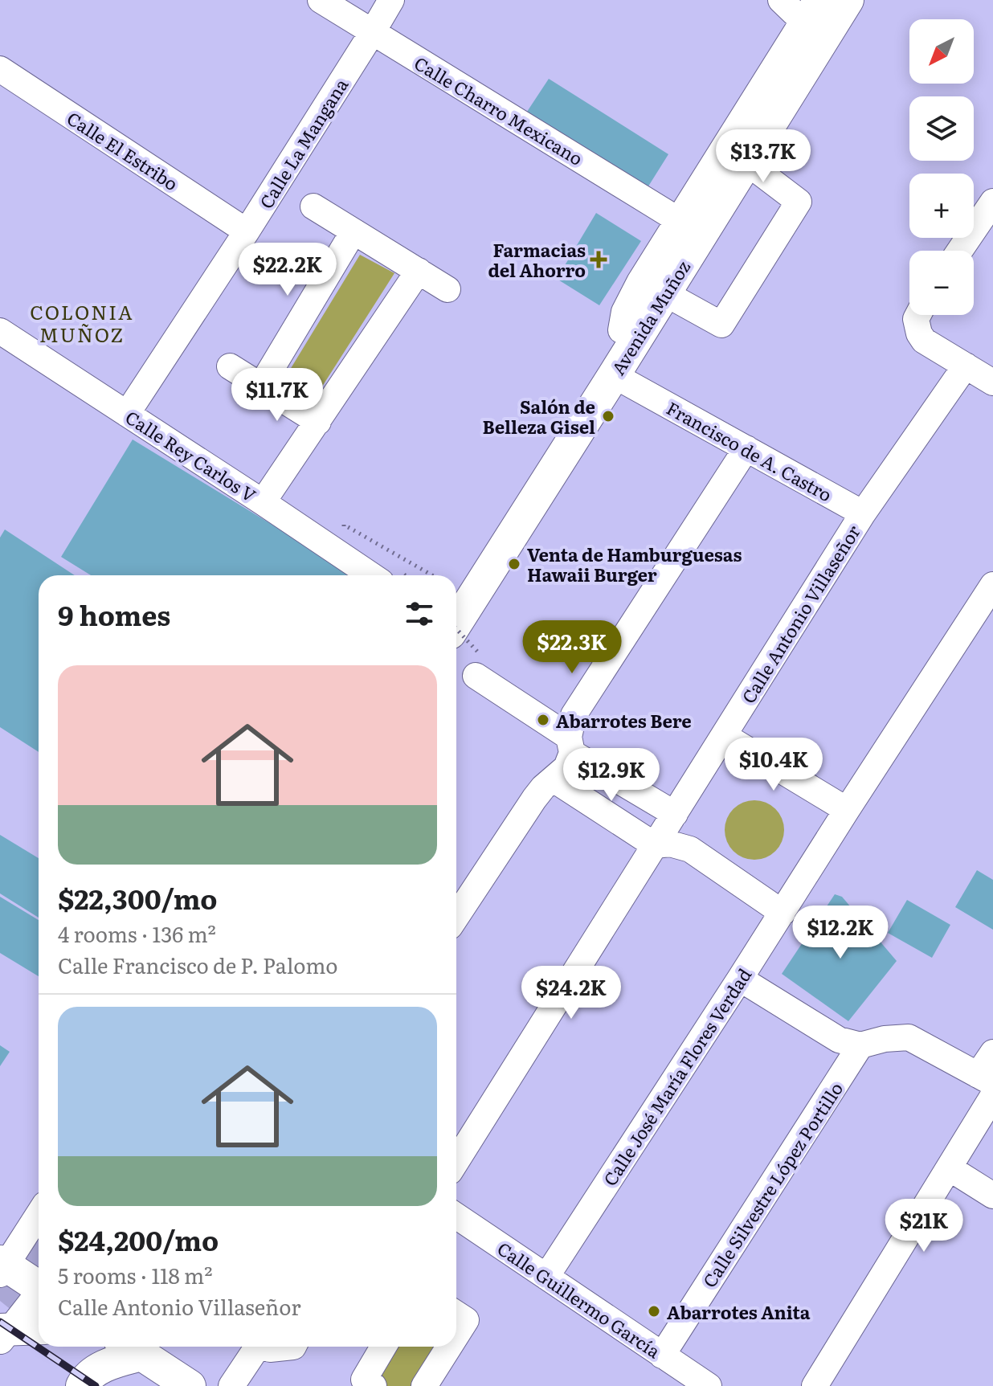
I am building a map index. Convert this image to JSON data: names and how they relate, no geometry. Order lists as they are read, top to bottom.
{
  "streets": {
    "main road": ["Avenida Muñoz"],
    "street": [
      "Calle Charro Mexicano",
      "Calle La Mangana",
      "Calle El Estribo",
      "Francisco de A. Castro",
      "Calle Rey Carlos V",
      "Calle Antonio Villaseñor",
      "Calle José María Flores Verdad",
      "Calle Silvestre López Portillo",
      "Calle Guillermo García"
    ]
  },
  "crossings": [
    ["Calle Charro Mexicano", "Calle La Mangana"],
    ["Calle La Mangana", "Calle El Estribo"],
    ["Calle La Mangana", "Calle Rey Carlos V"],
    ["Avenida Muñoz", "Francisco de A. Castro"],
    ["Francisco de A. Castro", "Calle Antonio Villaseñor"],
    ["Calle José María Flores Verdad", "Calle Guillermo García"],
    ["Calle Silvestre López Portillo", "Calle Guillermo García"]
  ],
  "districts": ["COLONIA MUÑOZ"],
  "places": {
    "health": ["Farmacias del Ahorro"],
    "other": [
      "Salón de Belleza Gisel",
      "Venta de Hamburguesas Hawaii Burger",
      "Abarrotes Bere",
      "Abarrotes Anita"
    ]
  },
  "north": "bottom left",
  "page": {
    "map_buttons": ["+", "−"],
    "price": [
      "$13.7K",
      "$22.2K",
      "$11.7K",
      "$22.3K",
      "$10.4K",
      "$12.9K",
      "$12.2K",
      "$24.2K",
      "$21K"
    ],
    "heading": "9 homes",
    "list": [
      {
        "name": "$22,300/mo",
        "note": "4 rooms · 136 m² · Calle Francisco de P. Palomo"
      },
      {
        "name": "$24,200/mo",
        "note": "5 rooms · 118 m² · Calle Antonio Villaseñor"
      }
    ]
  }
}
